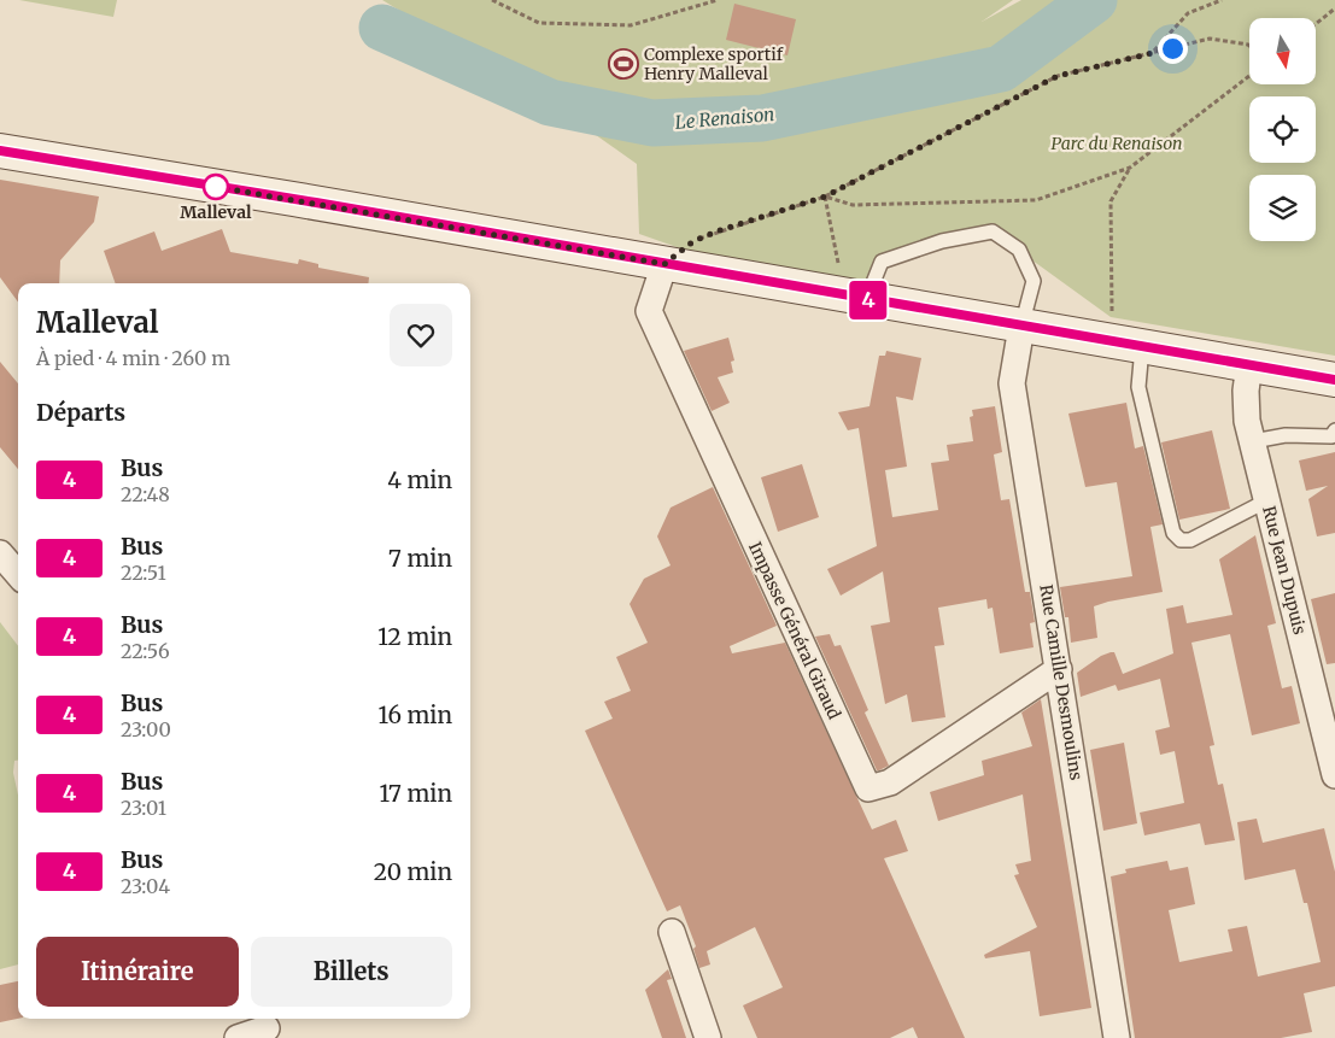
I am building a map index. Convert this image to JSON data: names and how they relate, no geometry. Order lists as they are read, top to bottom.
{
  "streets": {
    "street": ["Rue Jean Dupuis", "Impasse Général Giraud", "Rue Camille Desmoulins"]
  },
  "crossings": [
    ["Impasse Général Giraud", "Rue Camille Desmoulins"]
  ],
  "water": ["Le Renaison"],
  "parks": ["Parc du Renaison"],
  "places": {
    "sports": ["Complexe sportif Henry Malleval"],
    "other": ["Malleval"]
  },
  "lines": ["bus line 4"],
  "north": "bottom",
  "page": {
    "on_map": "4",
    "heading": [
      ["Malleval", "À pied · 4 min · 260 m"],
      "Départs"
    ],
    "list": [
      {
        "mark": "4",
        "name": "Bus",
        "note": "22:48",
        "value": "4 min"
      },
      {
        "mark": "4",
        "name": "Bus",
        "note": "22:51",
        "value": "7 min"
      },
      {
        "mark": "4",
        "name": "Bus",
        "note": "22:56",
        "value": "12 min"
      },
      {
        "mark": "4",
        "name": "Bus",
        "note": "23:00",
        "value": "16 min"
      },
      {
        "mark": "4",
        "name": "Bus",
        "note": "23:01",
        "value": "17 min"
      },
      {
        "mark": "4",
        "name": "Bus",
        "note": "23:04",
        "value": "20 min"
      }
    ],
    "buttons": ["Itinéraire", "Billets"]
  }
}
